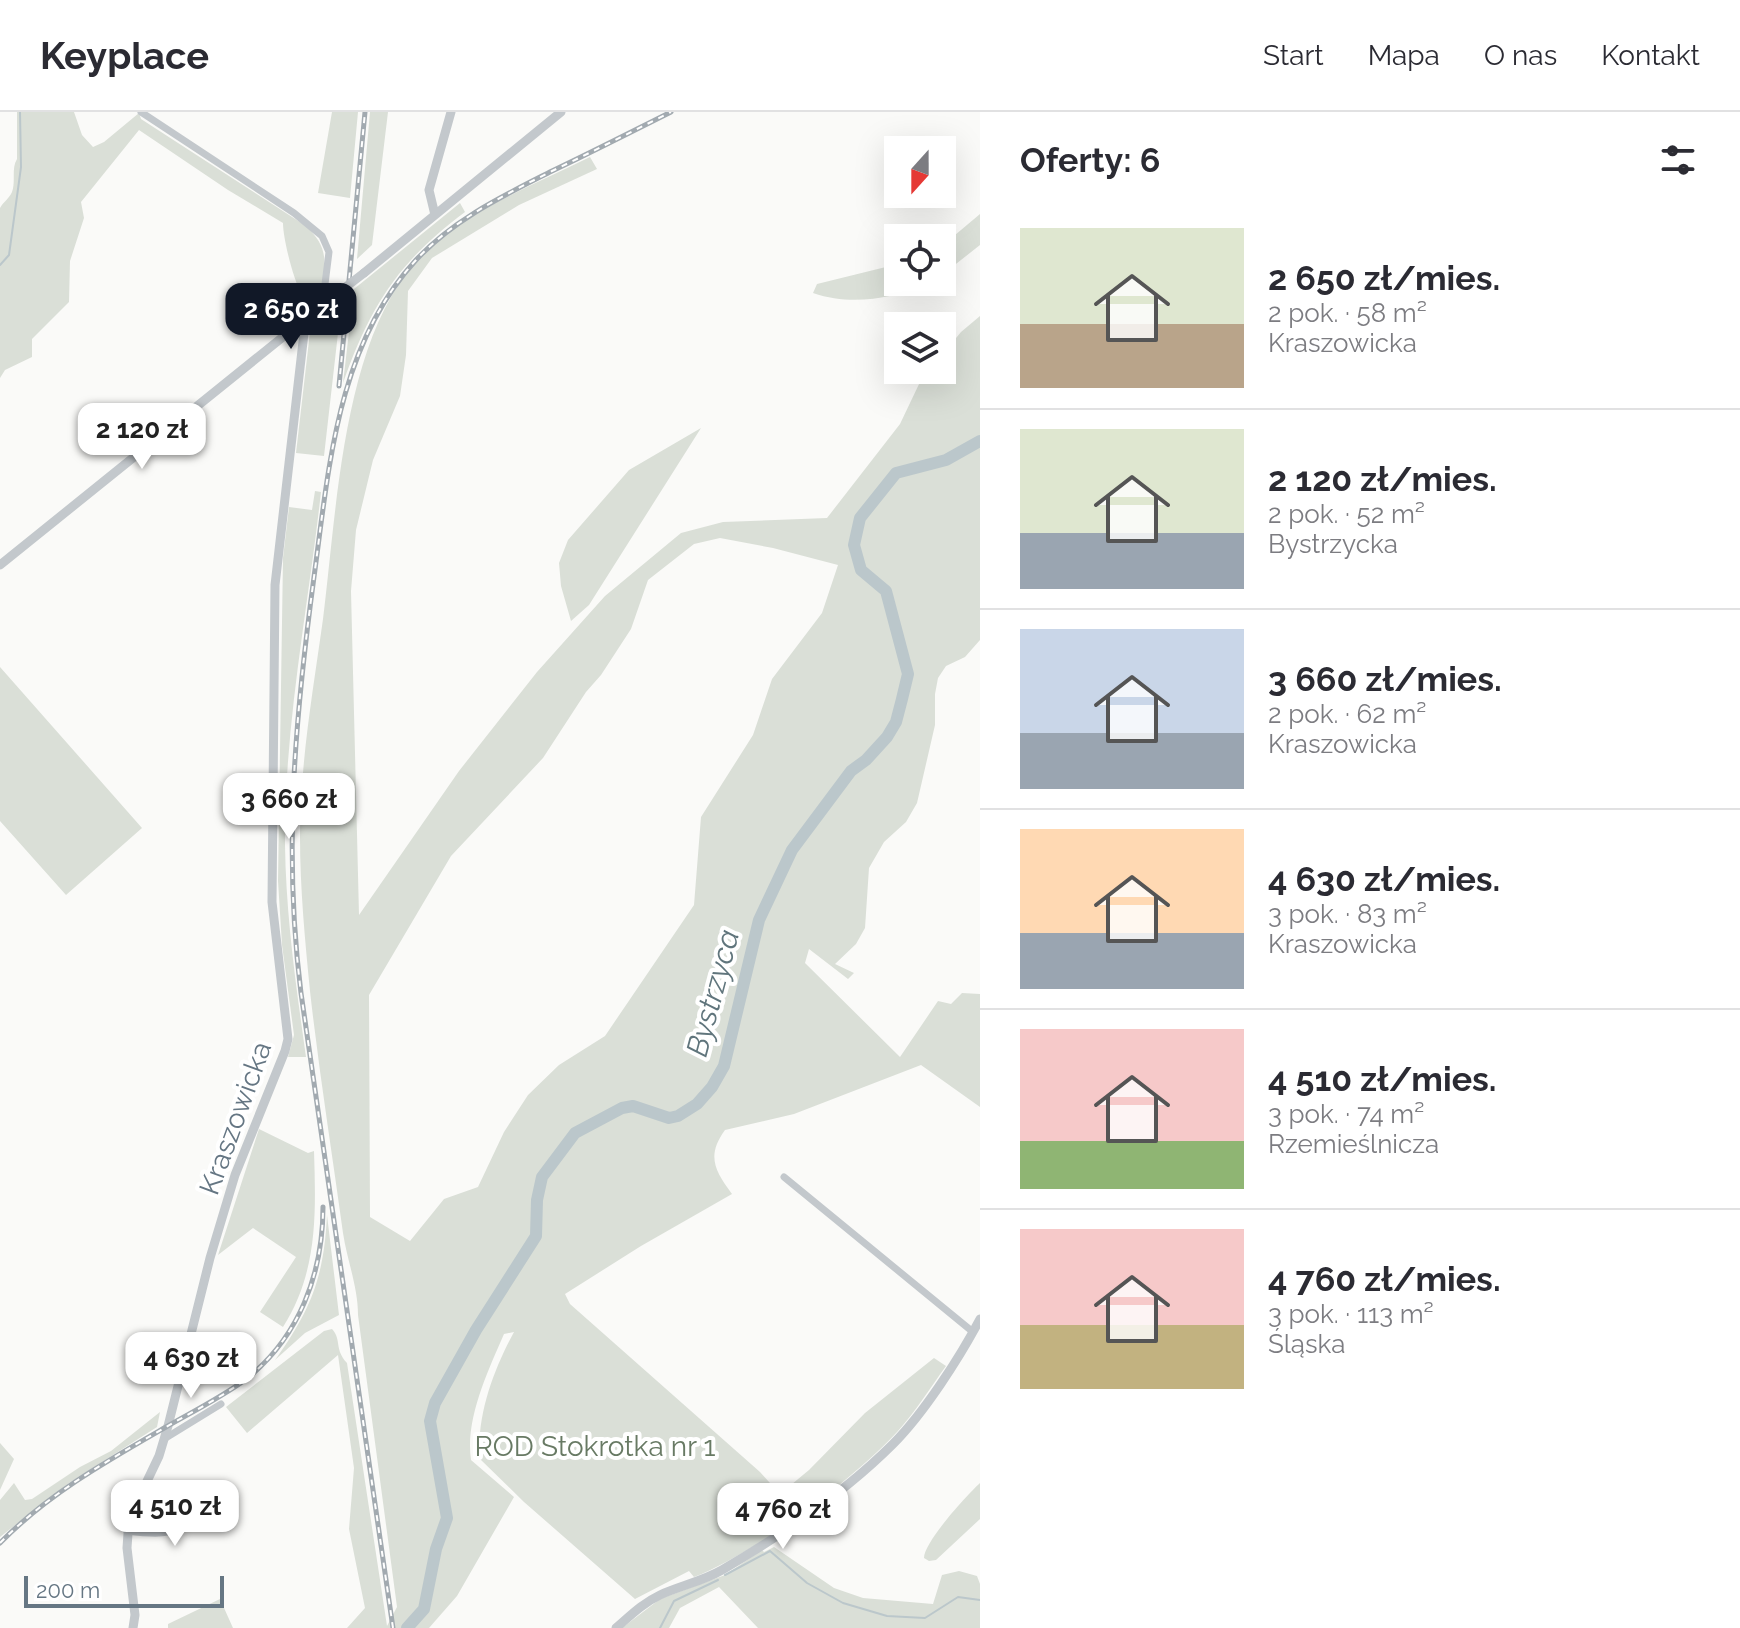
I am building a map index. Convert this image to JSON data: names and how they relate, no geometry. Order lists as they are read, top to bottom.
{
  "streets": {
    "street": ["Kraszowicka"]
  },
  "water": ["Bystrzyca"],
  "parks": ["ROD Stokrotka nr 1"],
  "scale_bar": "200 m",
  "north": "bottom",
  "page": {
    "header": "Keyplace",
    "nav": [
      "Start",
      "Mapa",
      "O nas",
      "Kontakt"
    ],
    "heading": "Oferty: 6",
    "list": [
      {
        "name": "2 650 zł/mies.",
        "note": "2 pok. · 58 m² · Kraszowicka"
      },
      {
        "name": "2 120 zł/mies.",
        "note": "2 pok. · 52 m² · Bystrzycka"
      },
      {
        "name": "3 660 zł/mies.",
        "note": "2 pok. · 62 m² · Kraszowicka"
      },
      {
        "name": "4 630 zł/mies.",
        "note": "3 pok. · 83 m² · Kraszowicka"
      },
      {
        "name": "4 510 zł/mies.",
        "note": "3 pok. · 74 m² · Rzemieślnicza"
      },
      {
        "name": "4 760 zł/mies.",
        "note": "3 pok. · 113 m² · Śląska"
      }
    ],
    "price": [
      "2 650 zł",
      "2 120 zł",
      "3 660 zł",
      "4 630 zł",
      "4 510 zł",
      "4 760 zł"
    ],
    "scale": "200 m"
  }
}
